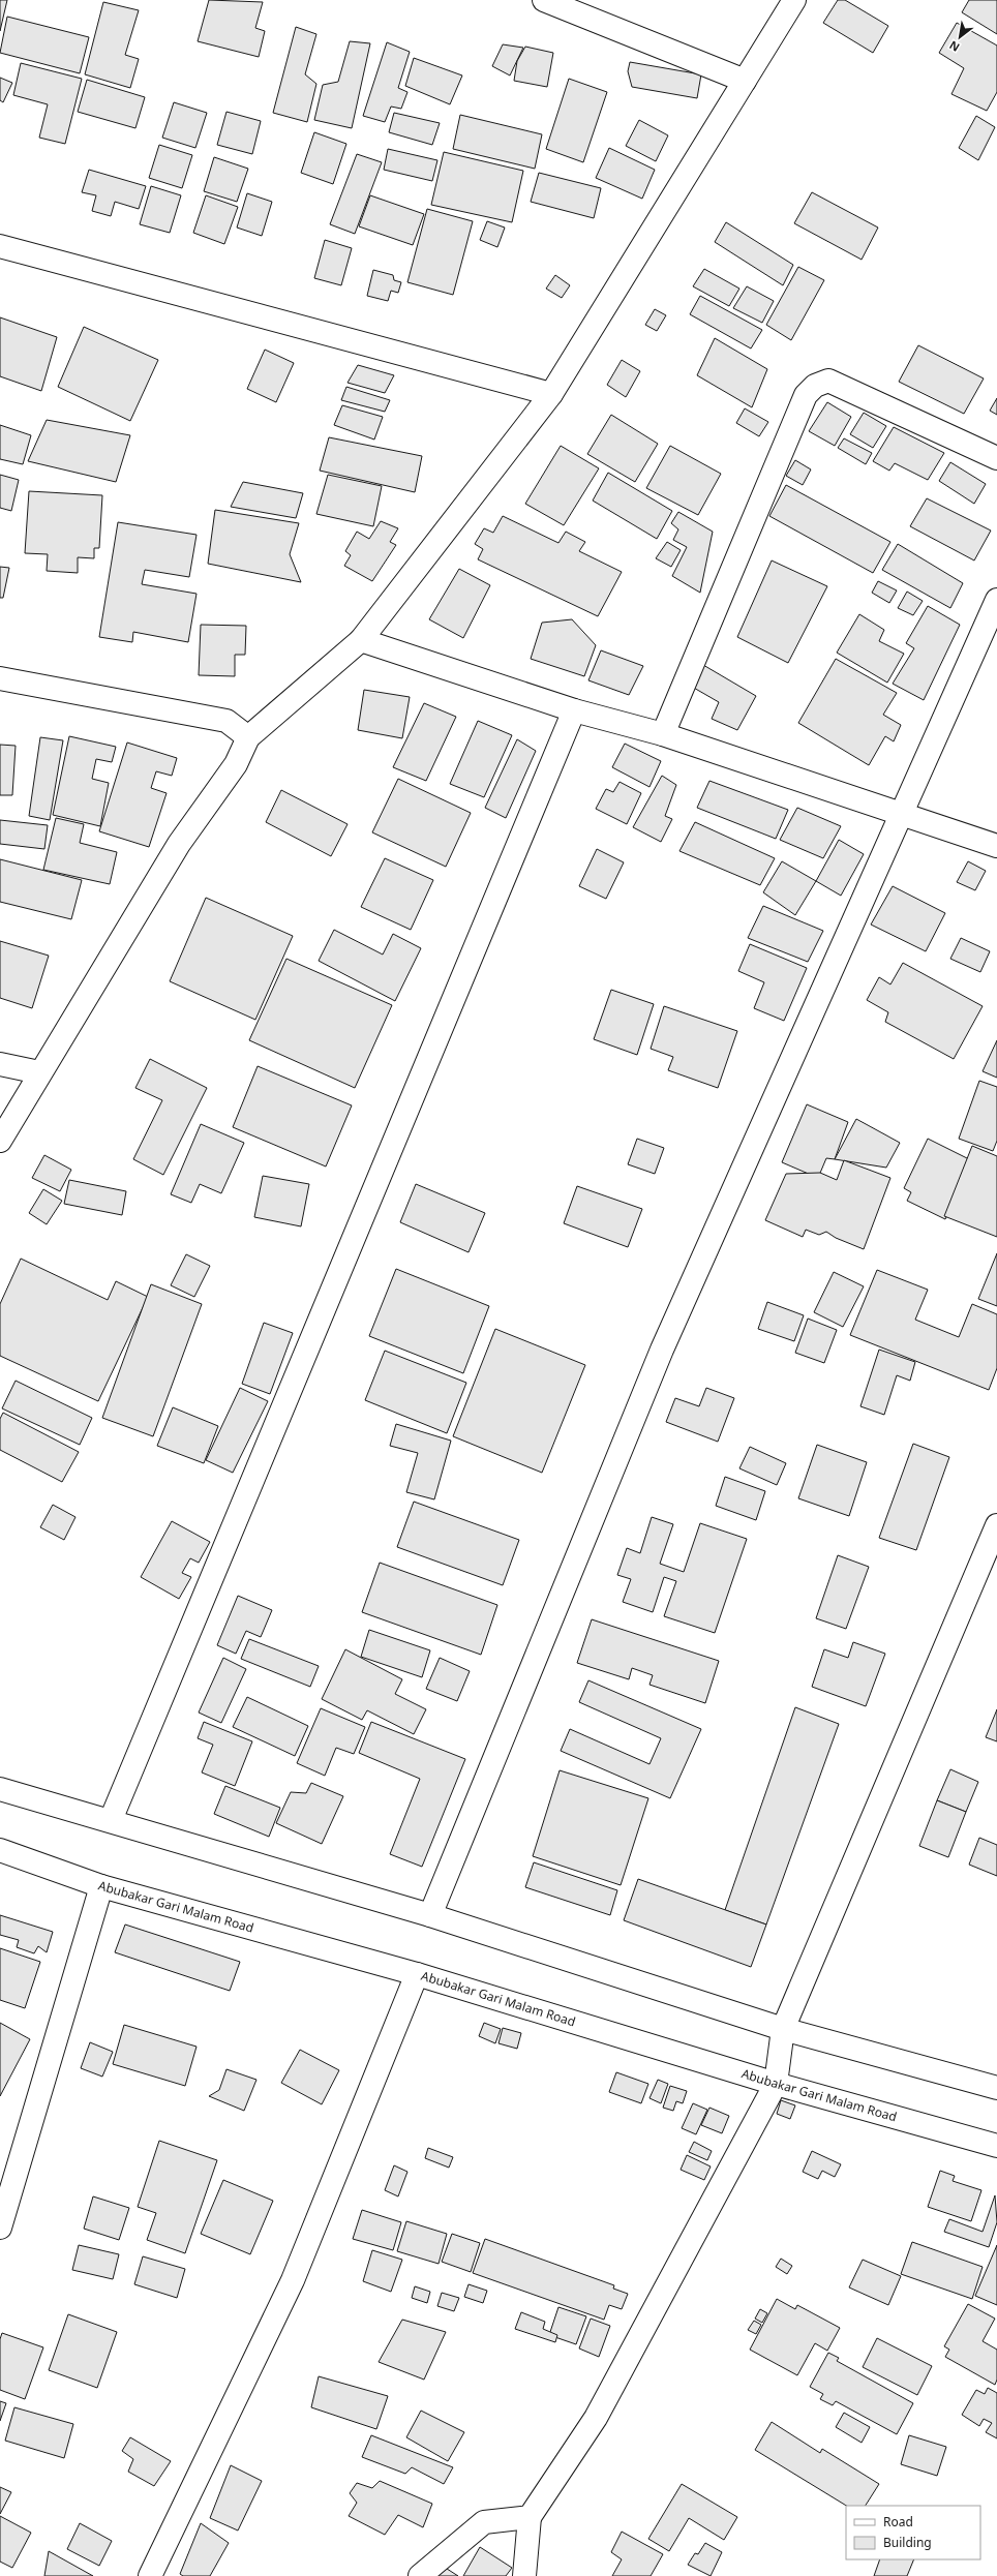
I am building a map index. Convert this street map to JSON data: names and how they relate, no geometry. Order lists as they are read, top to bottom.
{
  "streets": {
    "street": ["Abubakar Gari Malam Road"]
  },
  "legend": ["Road", "Building"],
  "north": "bottom left"
}
